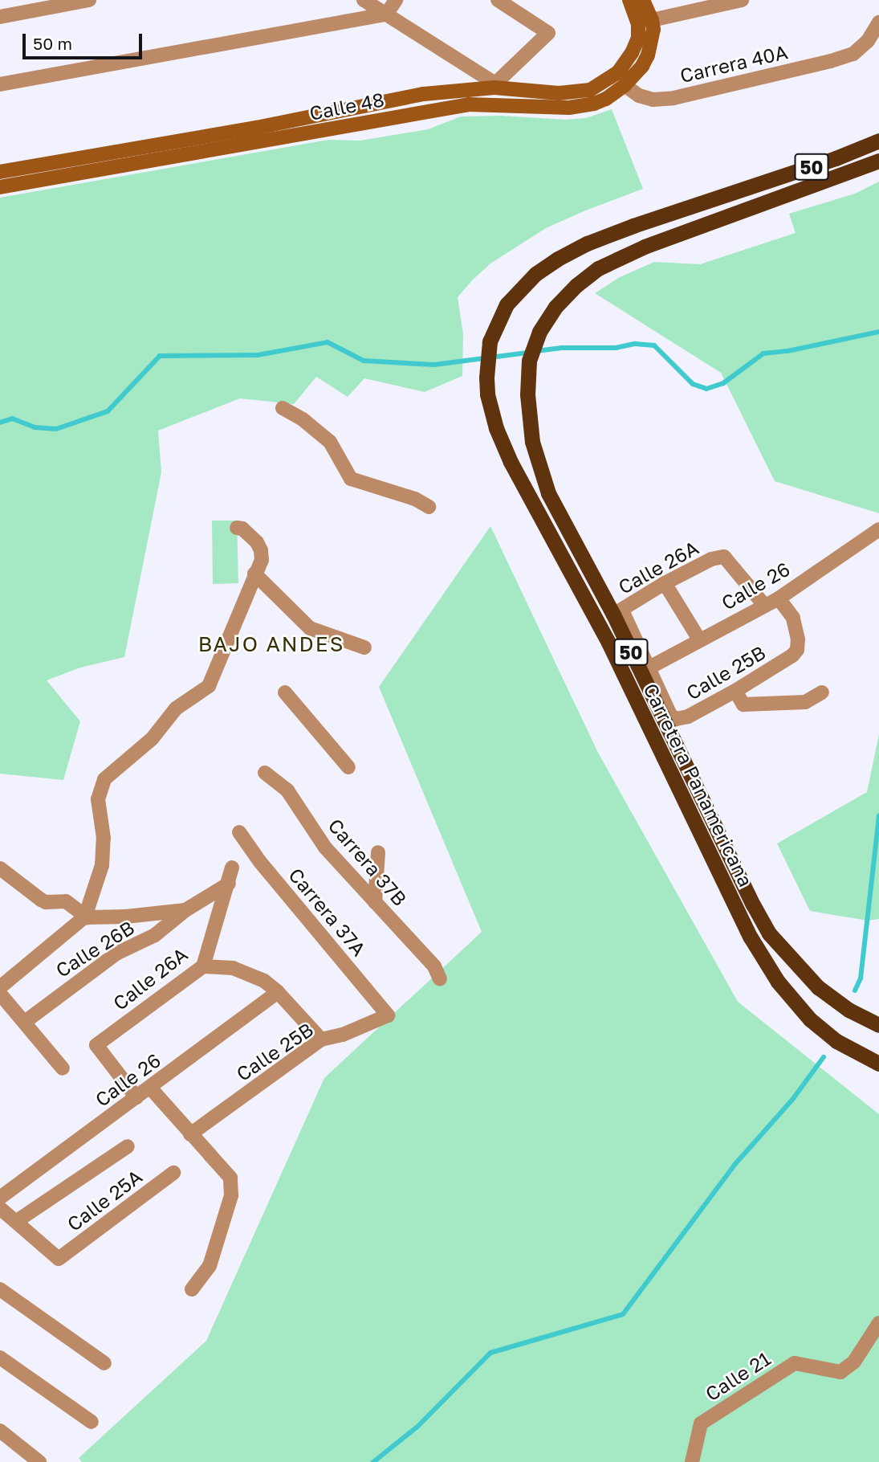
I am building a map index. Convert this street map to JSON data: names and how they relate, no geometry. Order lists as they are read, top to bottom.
{
  "streets": {
    "highway": ["50", "Carretera Panamericana"],
    "main road": ["Calle 48"],
    "street": [
      "Carrera 40A",
      "Calle 26A",
      "Calle 26",
      "Calle 25B",
      "Carrera 37B",
      "Carrera 37A",
      "Calle 26B",
      "Calle 25A",
      "Calle 21"
    ]
  },
  "crossings": [
    ["Carrera 40A", "Calle 48"],
    ["Calle 26A", "Calle 26"],
    ["Calle 26A", "Carretera Panamericana"],
    ["Calle 26A", "Calle 26B"],
    ["Calle 26", "Calle 25B"],
    ["Calle 25B", "Carrera 37A"]
  ],
  "districts": ["BAJO ANDES"],
  "scale_bar": "50 m"
}
